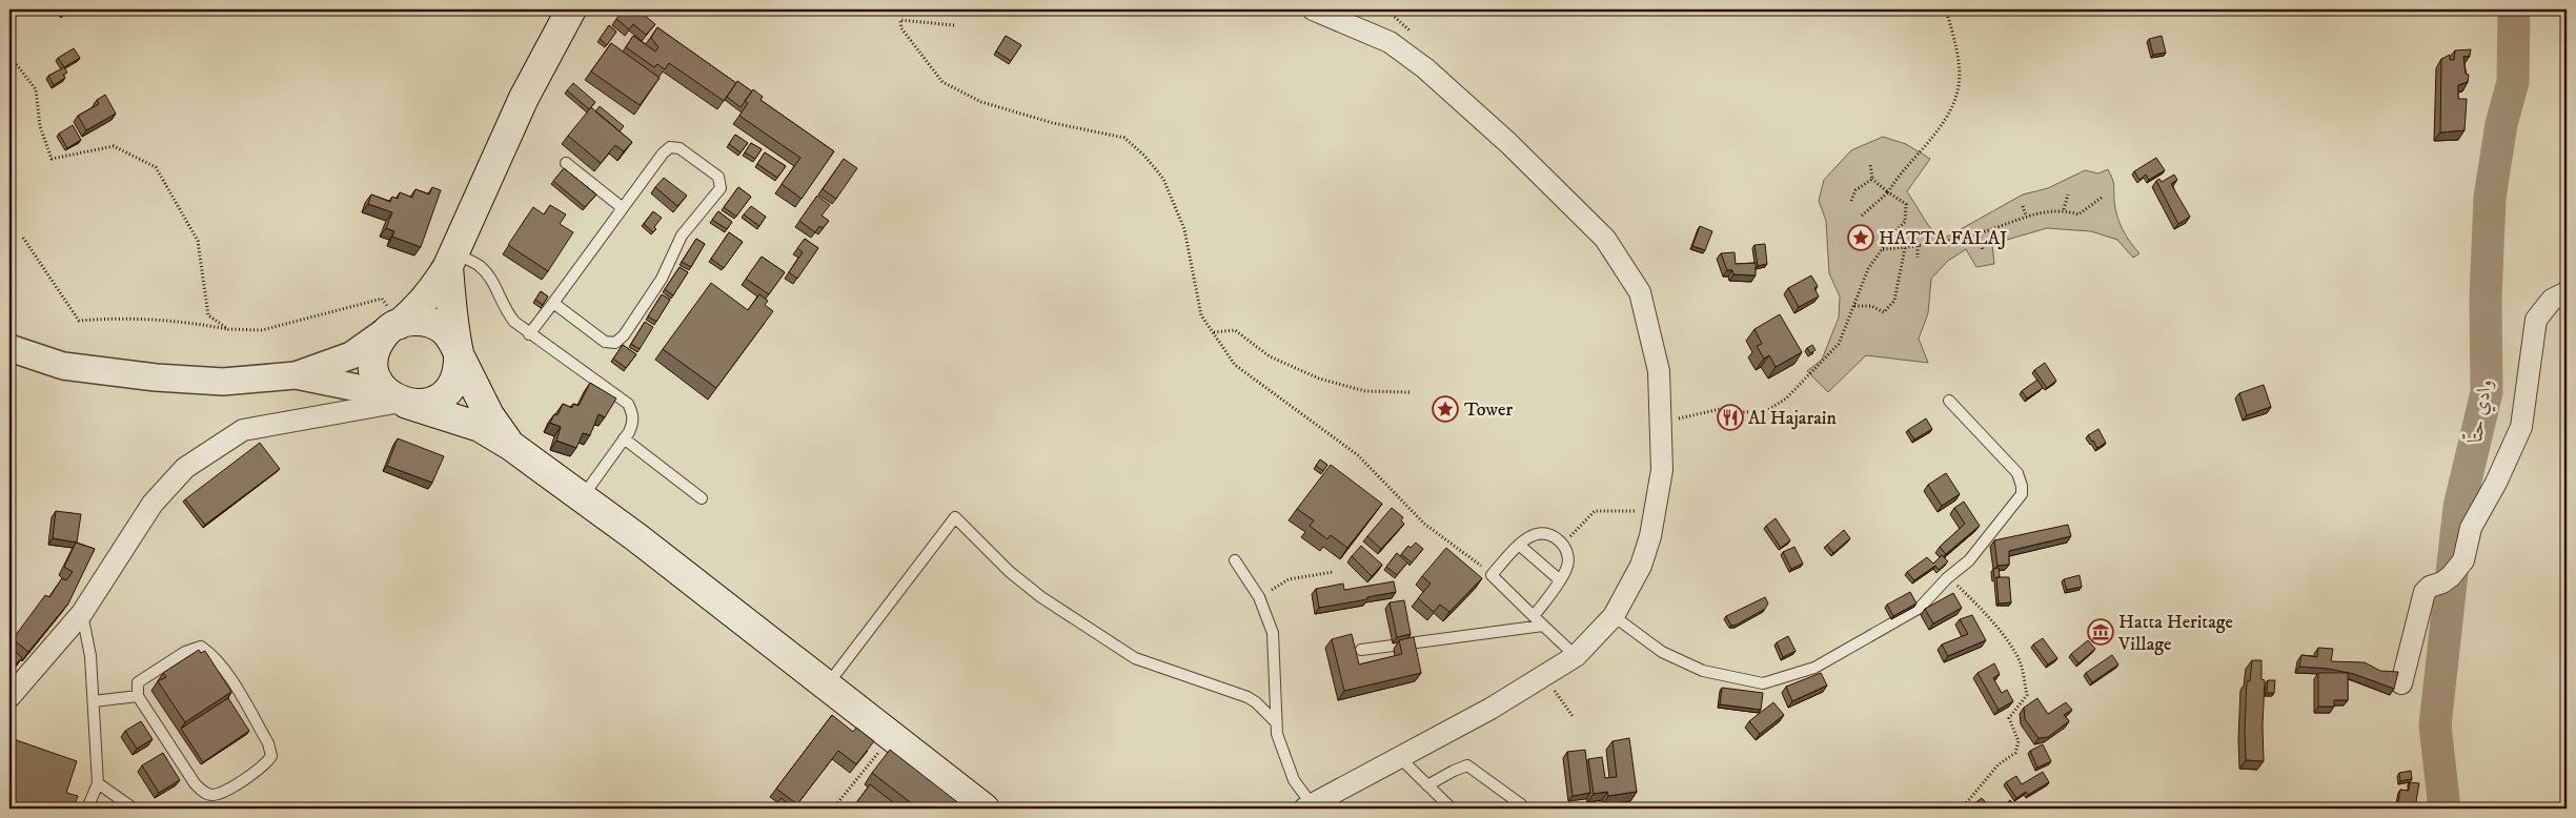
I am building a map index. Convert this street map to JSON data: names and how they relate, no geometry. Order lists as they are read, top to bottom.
{
  "water": ["وادي حتّا"],
  "places": {
    "place": ["HATTA FALAJ", "Tower"],
    "restaurant": ["Al Hajarain"],
    "museum": ["Hatta Heritage Village"]
  }
}
